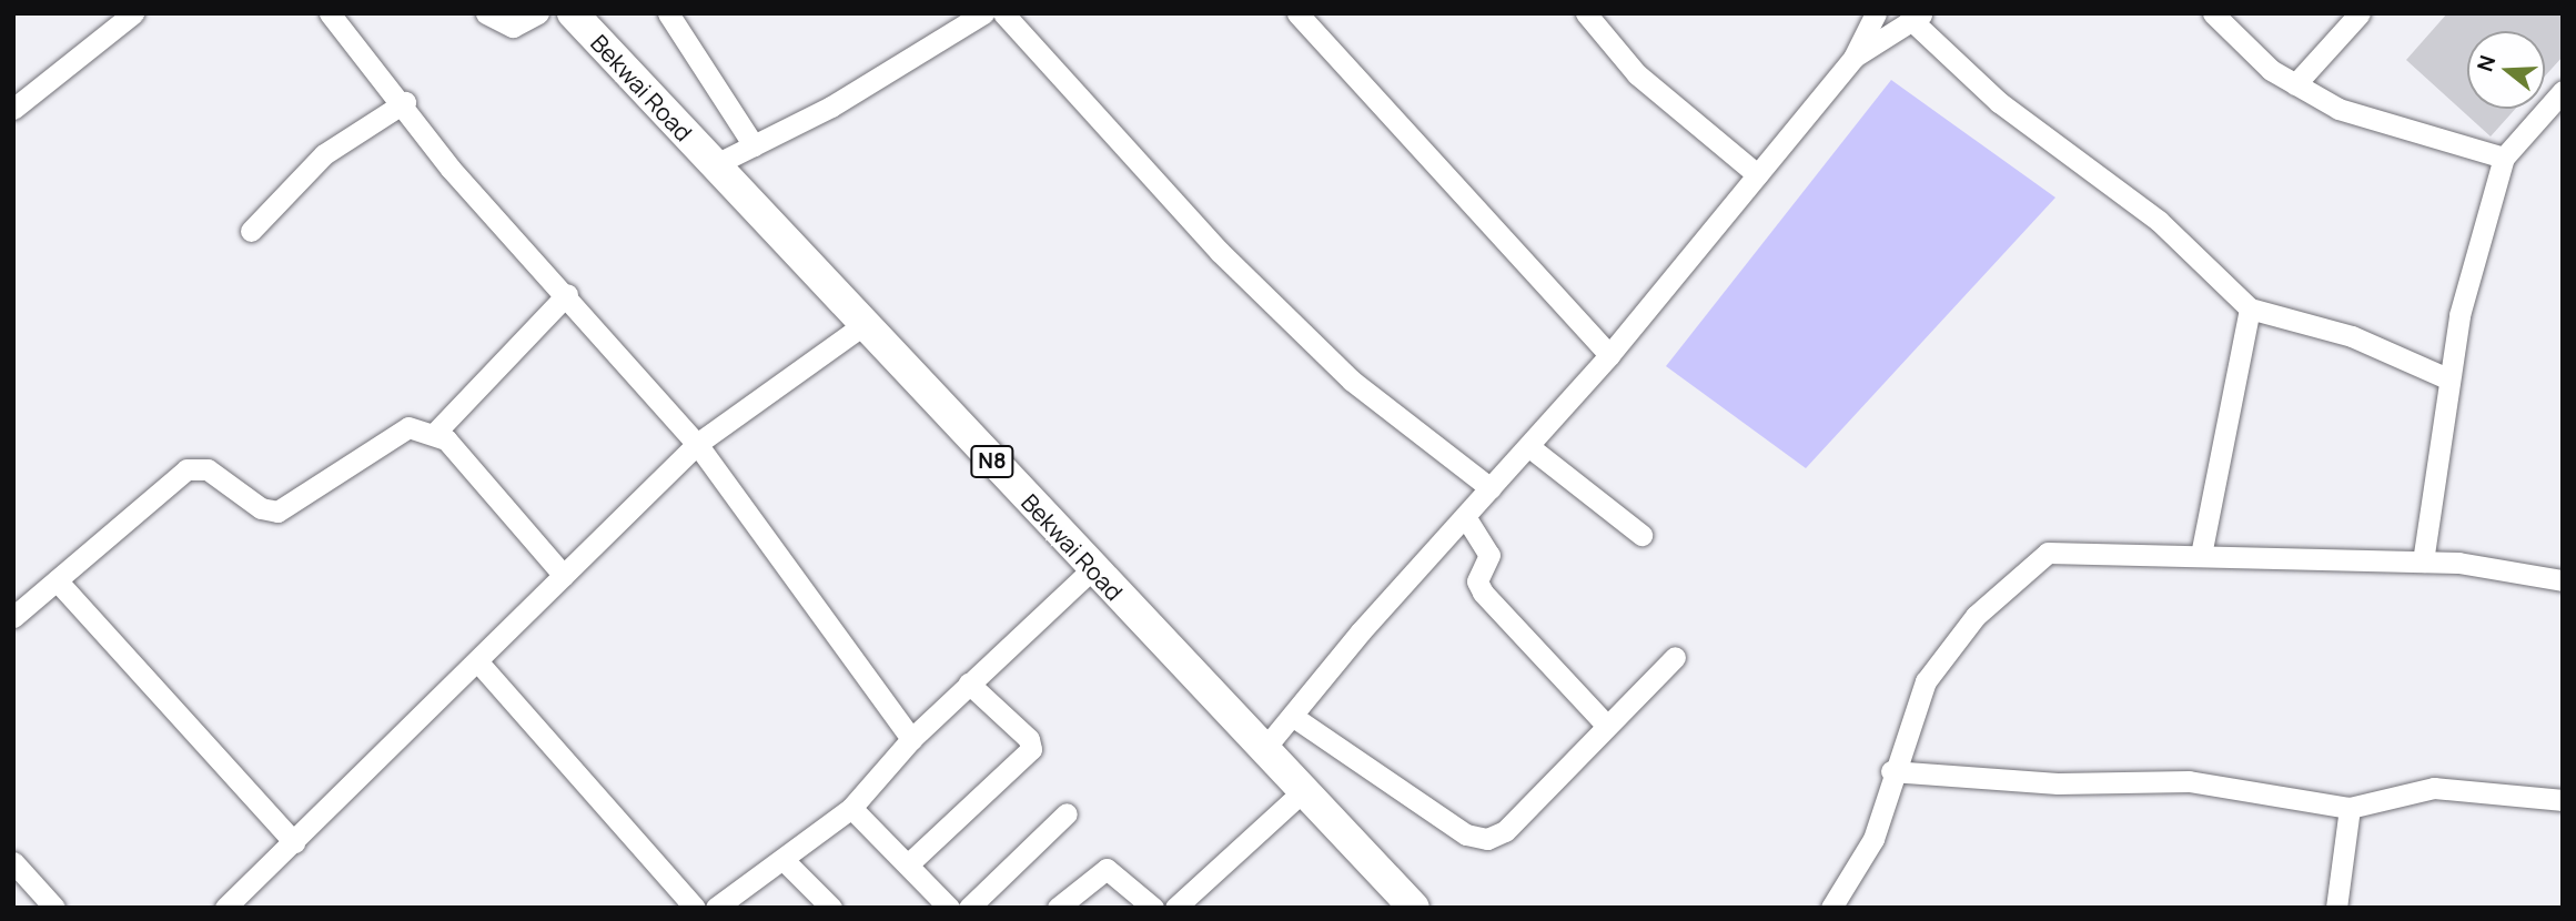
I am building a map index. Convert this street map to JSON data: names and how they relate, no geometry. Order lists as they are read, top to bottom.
{
  "streets": {
    "highway": ["Bekwai Road", "N8"]
  },
  "north": "left"
}
